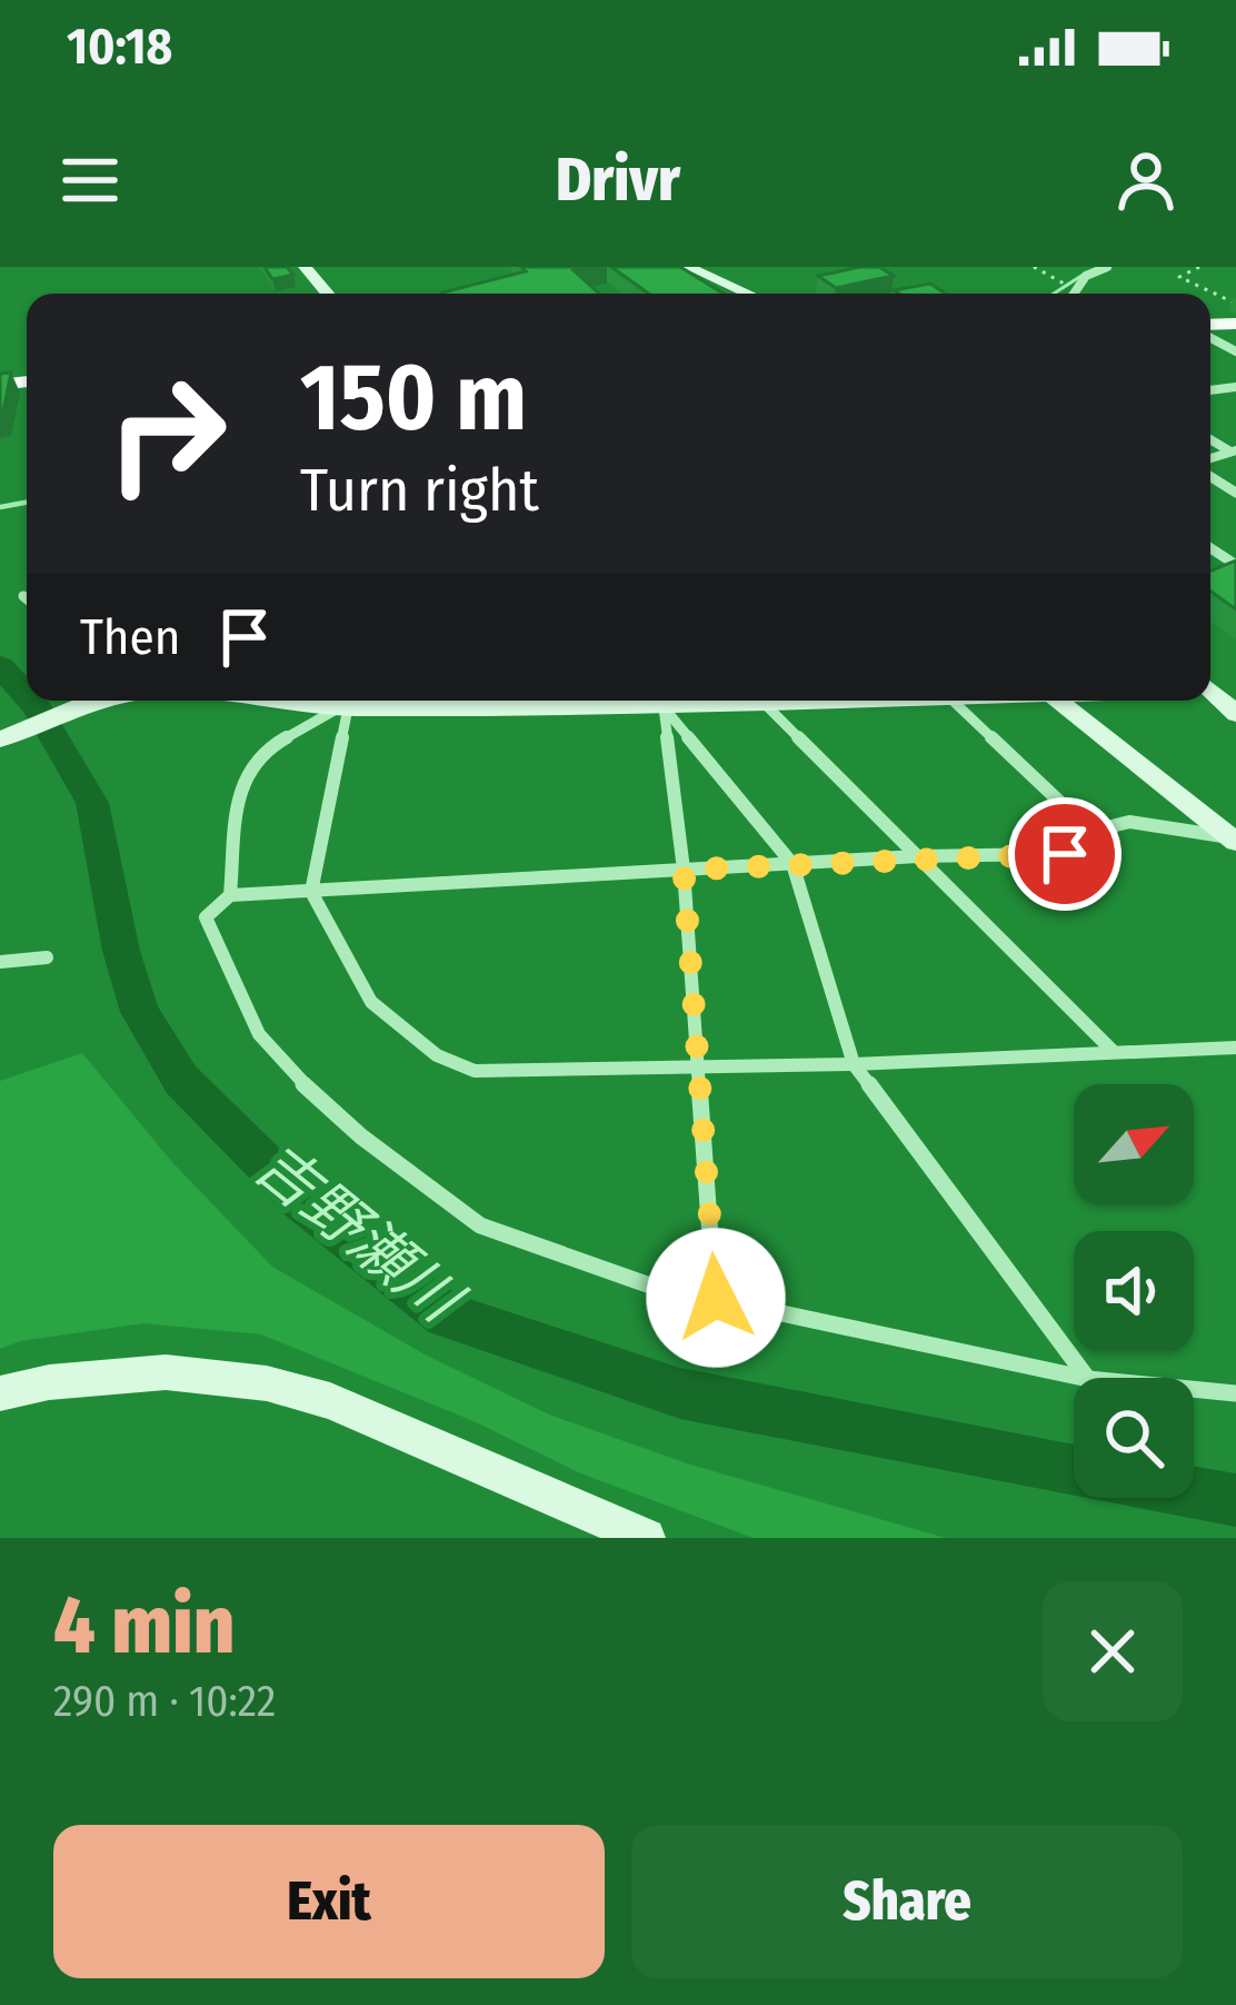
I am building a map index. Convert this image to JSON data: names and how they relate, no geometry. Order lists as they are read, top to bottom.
{
  "water": ["吉野瀬川"],
  "north": "top right",
  "page": {
    "status": "10:18",
    "header": "Drivr",
    "turn": ["150 m", "Turn right"],
    "then": "Then",
    "heading": ["4 min", "290 m · 10:22"],
    "buttons": ["Exit", "Share"]
  }
}
